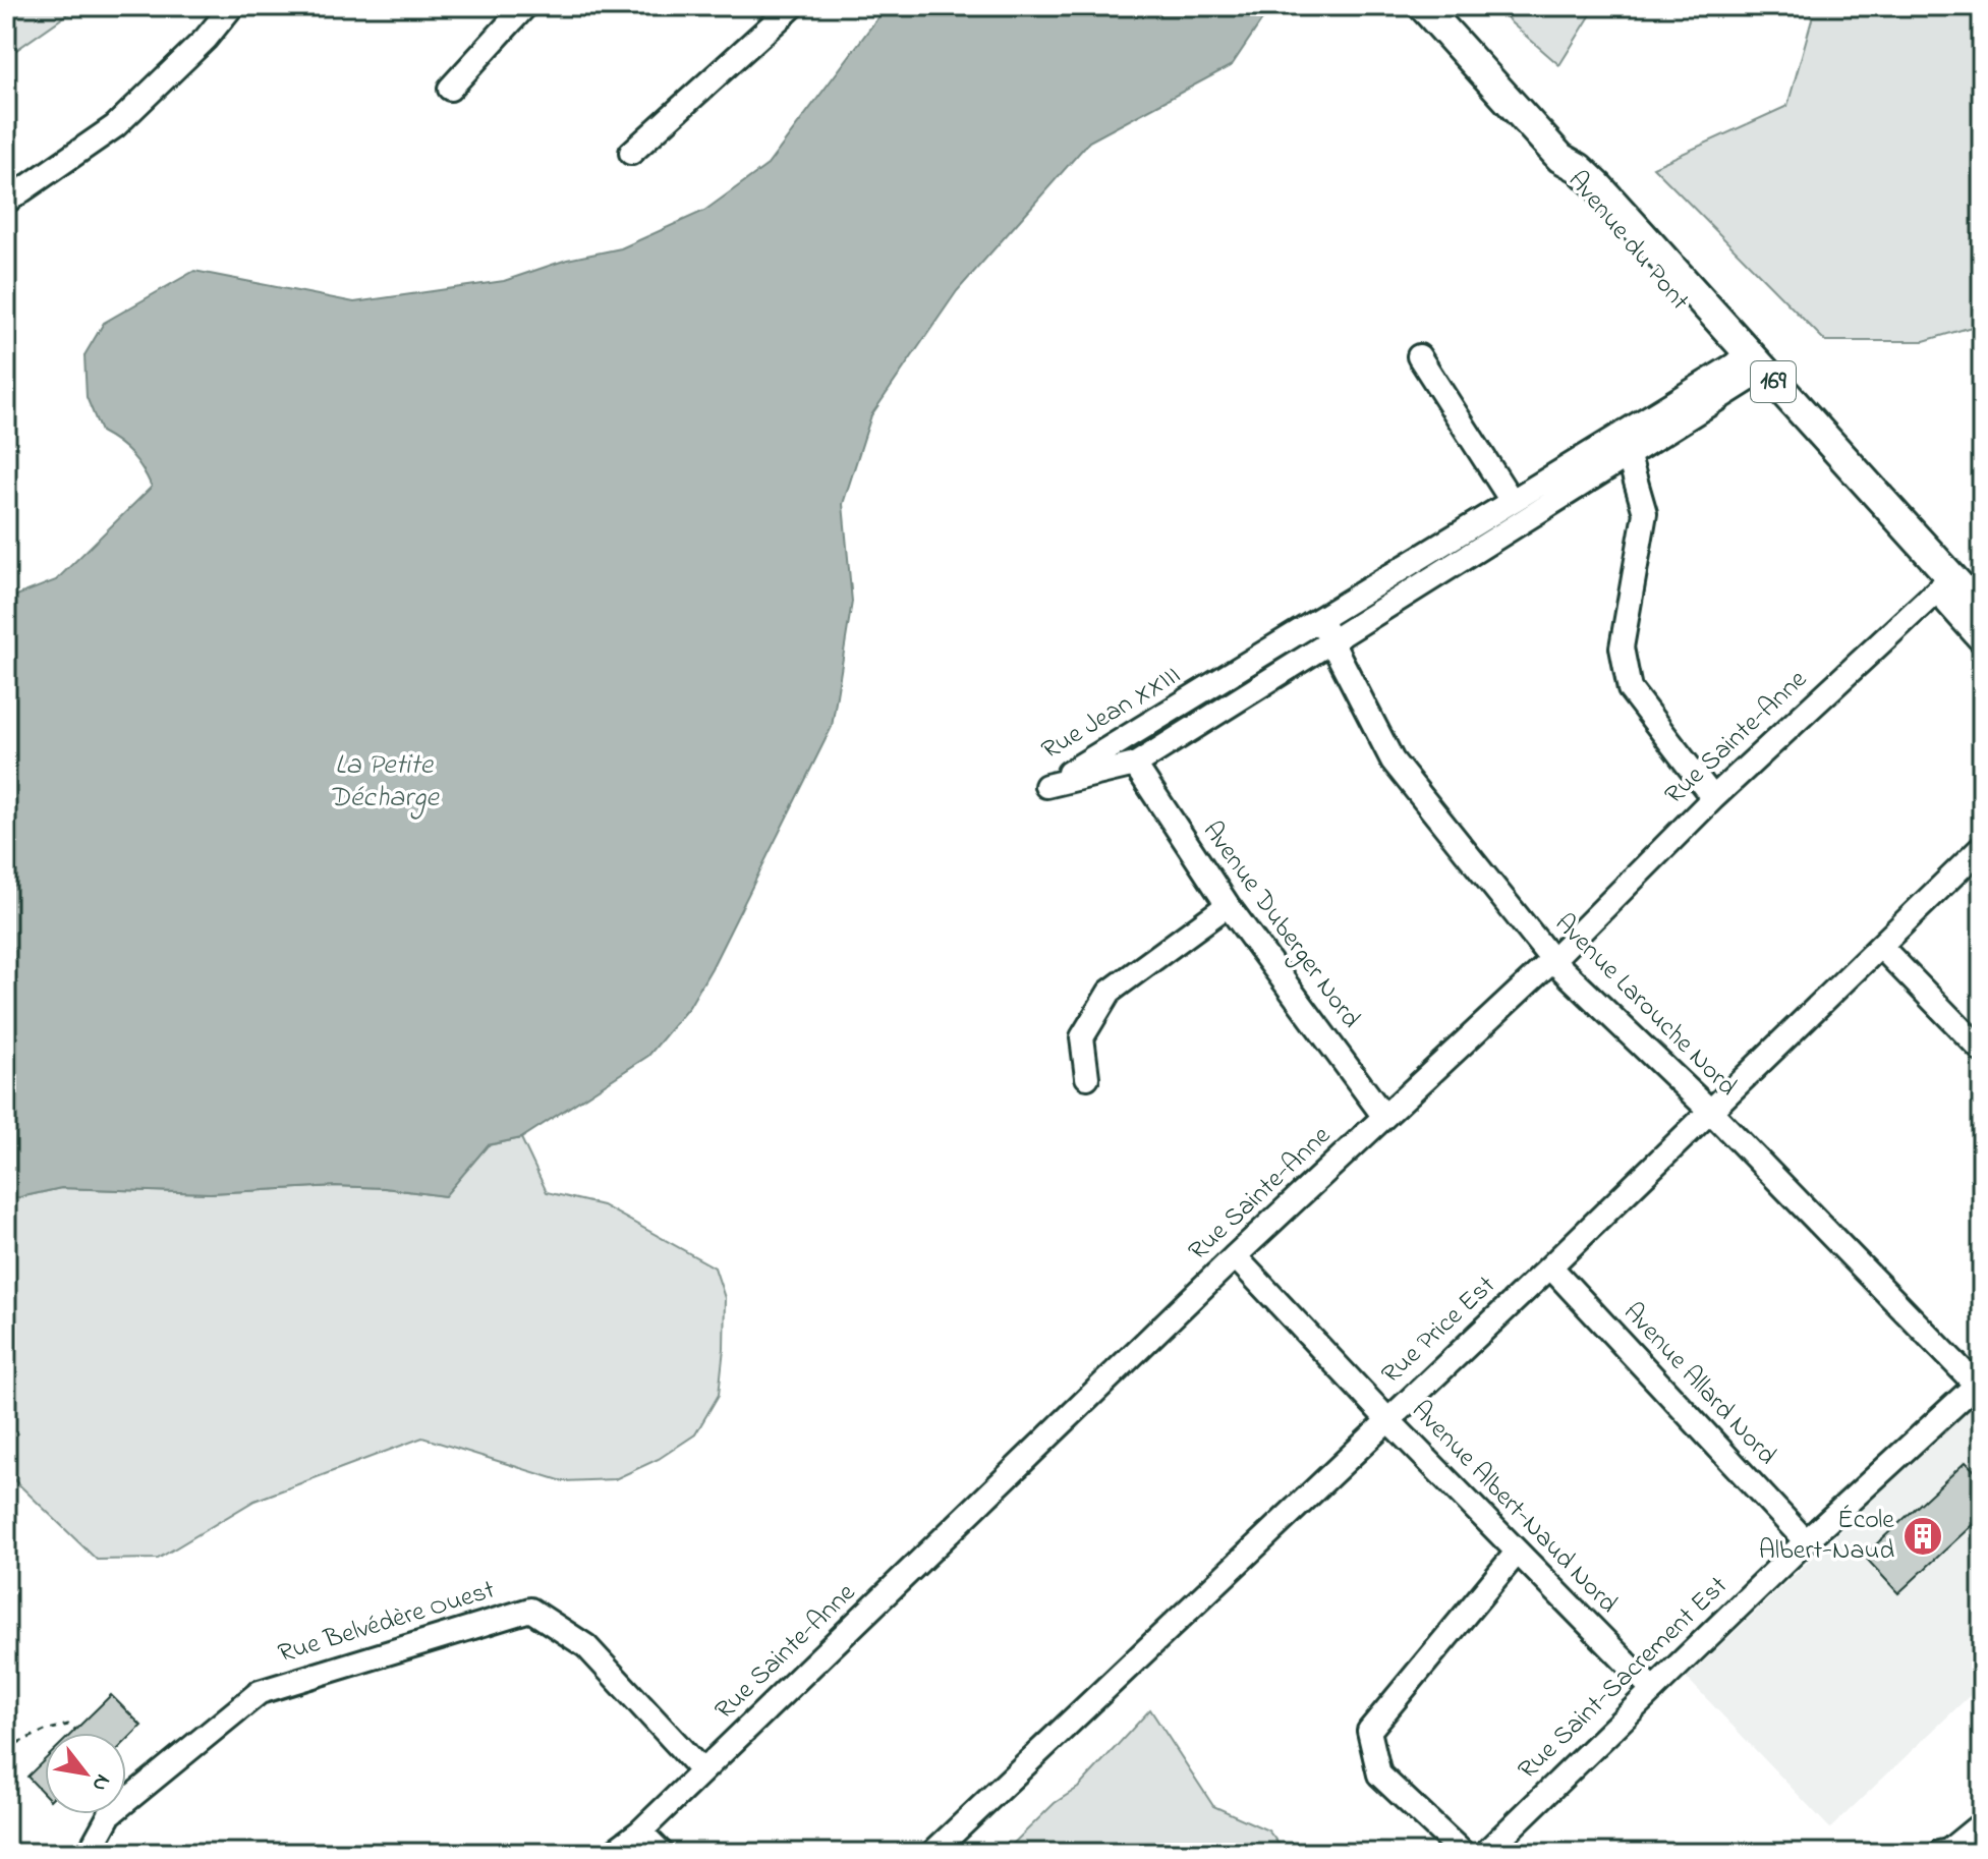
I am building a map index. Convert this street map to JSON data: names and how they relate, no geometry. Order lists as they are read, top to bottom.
{
  "streets": {
    "main road": ["Avenue du Pont", "169"],
    "street": [
      "Rue Jean XXIII",
      "Rue Sainte-Anne",
      "Avenue Duberger Nord",
      "Avenue Larouche Nord",
      "Rue Price Est",
      "Avenue Allard Nord",
      "Avenue Albert-Naud Nord",
      "Rue Belvédère Ouest",
      "Rue Saint-Sacrement Est"
    ]
  },
  "crossings": [
    ["Avenue du Pont", "Rue Jean XXIII"],
    ["Avenue du Pont", "Rue Sainte-Anne"],
    ["Rue Jean XXIII", "Avenue Duberger Nord"],
    ["Rue Jean XXIII", "Avenue Larouche Nord"],
    ["Rue Sainte-Anne", "Avenue Duberger Nord"],
    ["Rue Sainte-Anne", "Avenue Larouche Nord"],
    ["Rue Sainte-Anne", "Avenue Albert-Naud Nord"],
    ["Rue Sainte-Anne", "Rue Belvédère Ouest"],
    ["Avenue Larouche Nord", "Rue Price Est"],
    ["Avenue Larouche Nord", "Rue Saint-Sacrement Est"],
    ["Rue Price Est", "Avenue Allard Nord"],
    ["Rue Price Est", "Avenue Albert-Naud Nord"],
    ["Avenue Allard Nord", "Rue Saint-Sacrement Est"],
    ["Avenue Albert-Naud Nord", "Rue Saint-Sacrement Est"]
  ],
  "water": ["La Petite Décharge"],
  "places": {
    "building": ["École Albert-Naud"]
  },
  "north": "bottom right"
}
